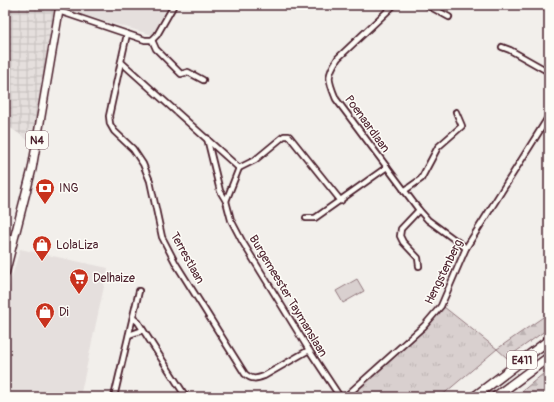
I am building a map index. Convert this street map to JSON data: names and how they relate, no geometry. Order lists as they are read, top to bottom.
{
  "streets": {
    "highway": ["E411"],
    "main road": ["N4"],
    "street": [
      "Poenaardlaan",
      "Terrestlaan",
      "Hengstenberg",
      "Burgemeester Taymanslaan"
    ]
  },
  "crossings": [
    ["Poenaardlaan", "Hengstenberg"],
    ["Terrestlaan", "Burgemeester Taymanslaan"]
  ],
  "places": {
    "bank": ["ING"],
    "shop": ["LolaLiza", "Di"],
    "supermarket": ["Delhaize"]
  }
}
